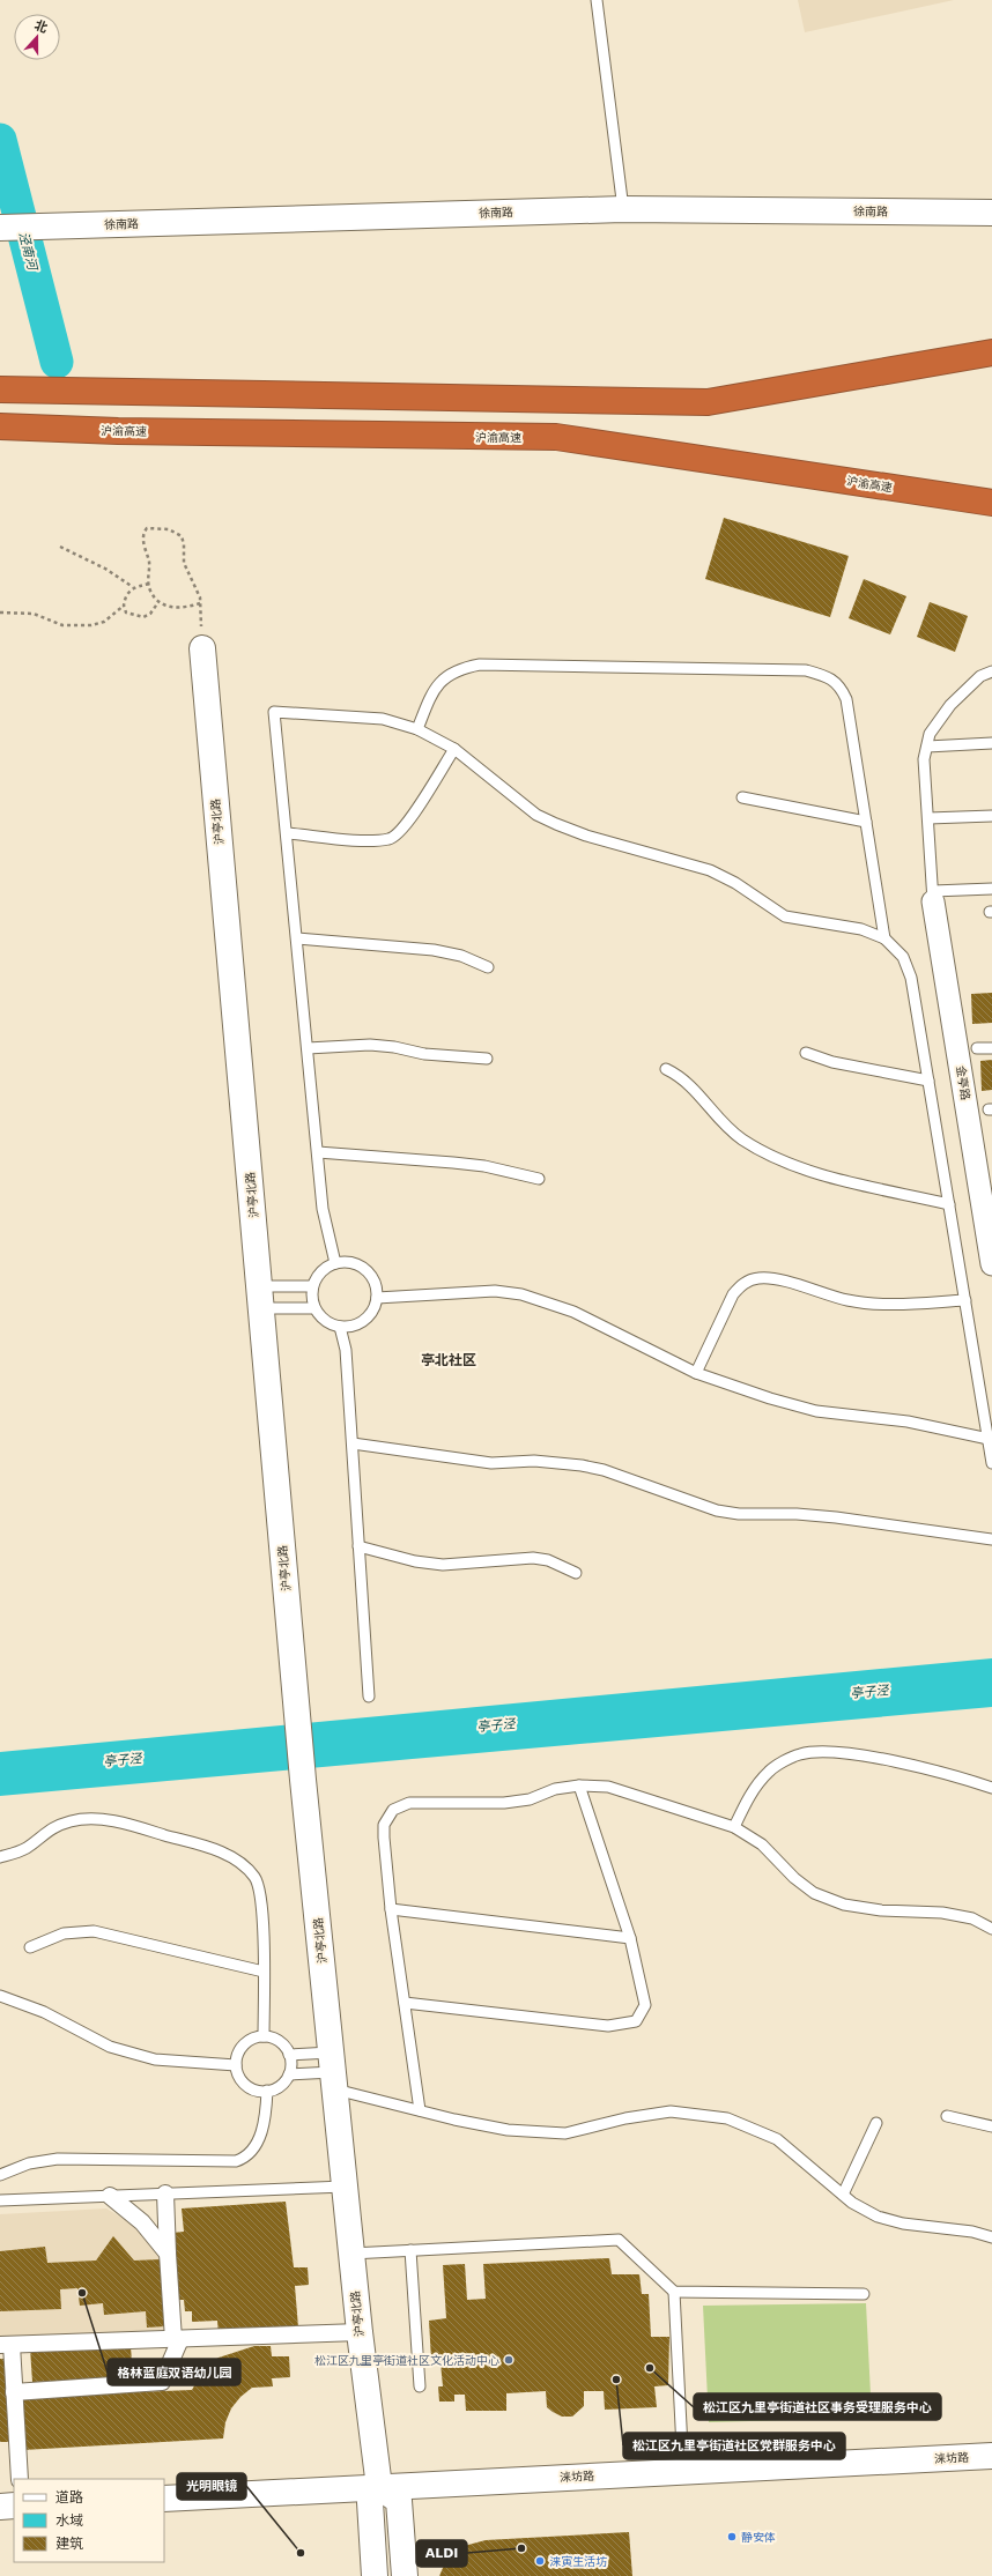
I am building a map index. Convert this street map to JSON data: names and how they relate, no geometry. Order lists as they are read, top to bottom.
{
  "streets": {
    "highway": ["沪渝高速"],
    "street": [
      "徐南路",
      "沪亭北路",
      "金亭路",
      "涞坊路"
    ]
  },
  "crossings": [
    ["沪亭北路", "涞坊路"]
  ],
  "districts": ["亭北社区"],
  "water": ["泾南河", "亭子泾"],
  "places": [
    "格林蓝庭双语幼儿园",
    "松江区九里亭街道社区文化活动中心",
    "松江区九里亭街道社区事务受理服务中心",
    "松江区九里亭街道社区党群服务中心",
    "静安体",
    "ALDI",
    "光明眼镜",
    "涞寅生活坊"
  ],
  "legend": ["道路", "水域", "建筑"],
  "north": "top"
}
